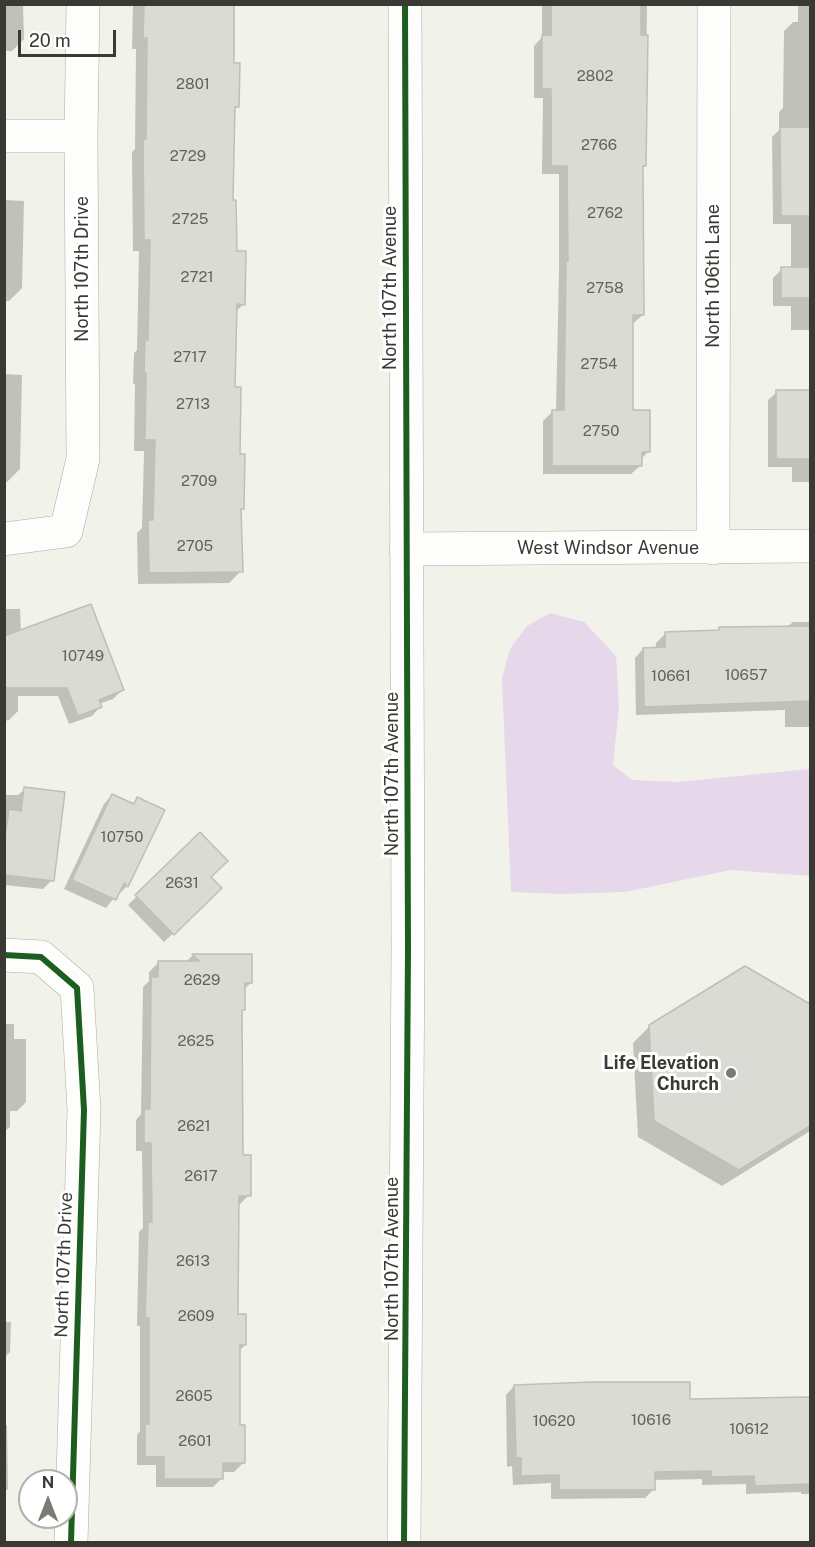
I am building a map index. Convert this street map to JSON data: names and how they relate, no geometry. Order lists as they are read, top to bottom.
{
  "streets": {
    "street": [
      "North 107th Drive",
      "North 106th Lane",
      "North 107th Avenue",
      "West Windsor Avenue"
    ]
  },
  "crossings": [
    ["North 106th Lane", "West Windsor Avenue"],
    ["North 107th Avenue", "West Windsor Avenue"]
  ],
  "places": ["Life Elevation Church"],
  "house_numbers": [
    "2802",
    "2801",
    "2766",
    "2729",
    "2762",
    "2725",
    "2721",
    "2758",
    "2717",
    "2754",
    "2713",
    "2750",
    "2709",
    "2705",
    "10749",
    "10657",
    "10661",
    "10750",
    "2631",
    "2629",
    "2625",
    "2621",
    "2617",
    "2613",
    "2609",
    "2605",
    "10616",
    "10620",
    "10612",
    "2601"
  ],
  "scale_bar": "20 m",
  "north": "top"
}
